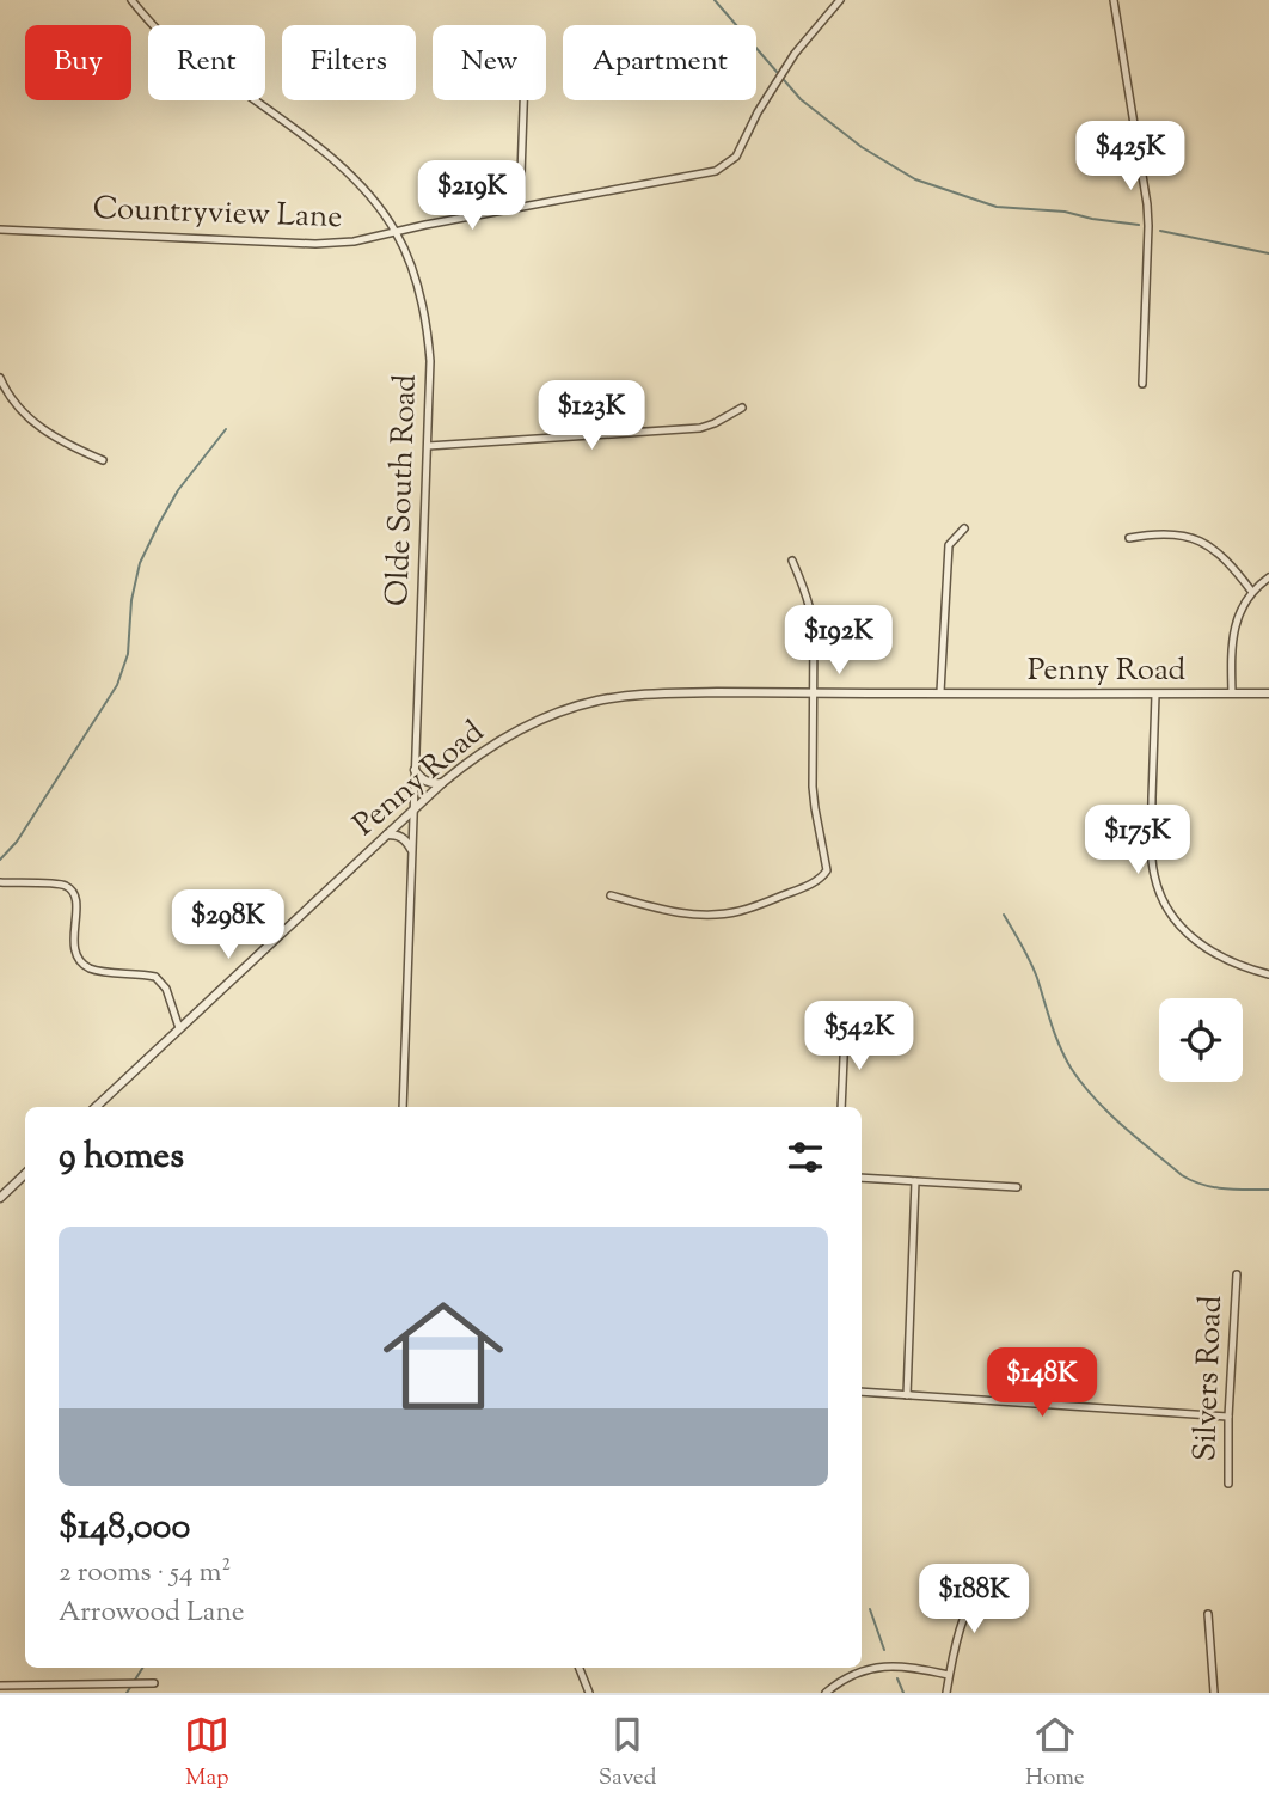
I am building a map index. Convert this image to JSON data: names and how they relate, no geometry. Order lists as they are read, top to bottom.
{
  "streets": {
    "street": [
      "Countryview Lane",
      "Olde South Road",
      "Penny Road",
      "Silvers Road"
    ]
  },
  "crossings": [
    ["Countryview Lane", "Olde South Road"],
    ["Olde South Road", "Penny Road"]
  ],
  "page": {
    "chip": [
      "Buy",
      "Rent",
      "Filters",
      "New",
      "Apartment"
    ],
    "price": [
      "$425K",
      "$219K",
      "$123K",
      "$192K",
      "$175K",
      "$298K",
      "$542K",
      "$148K",
      "$188K"
    ],
    "heading": "9 homes",
    "list": [
      {
        "name": "$148,000",
        "note": "2 rooms · 54 m² · Arrowood Lane"
      }
    ],
    "tabs": ["Map", "Saved", "Home"]
  }
}
